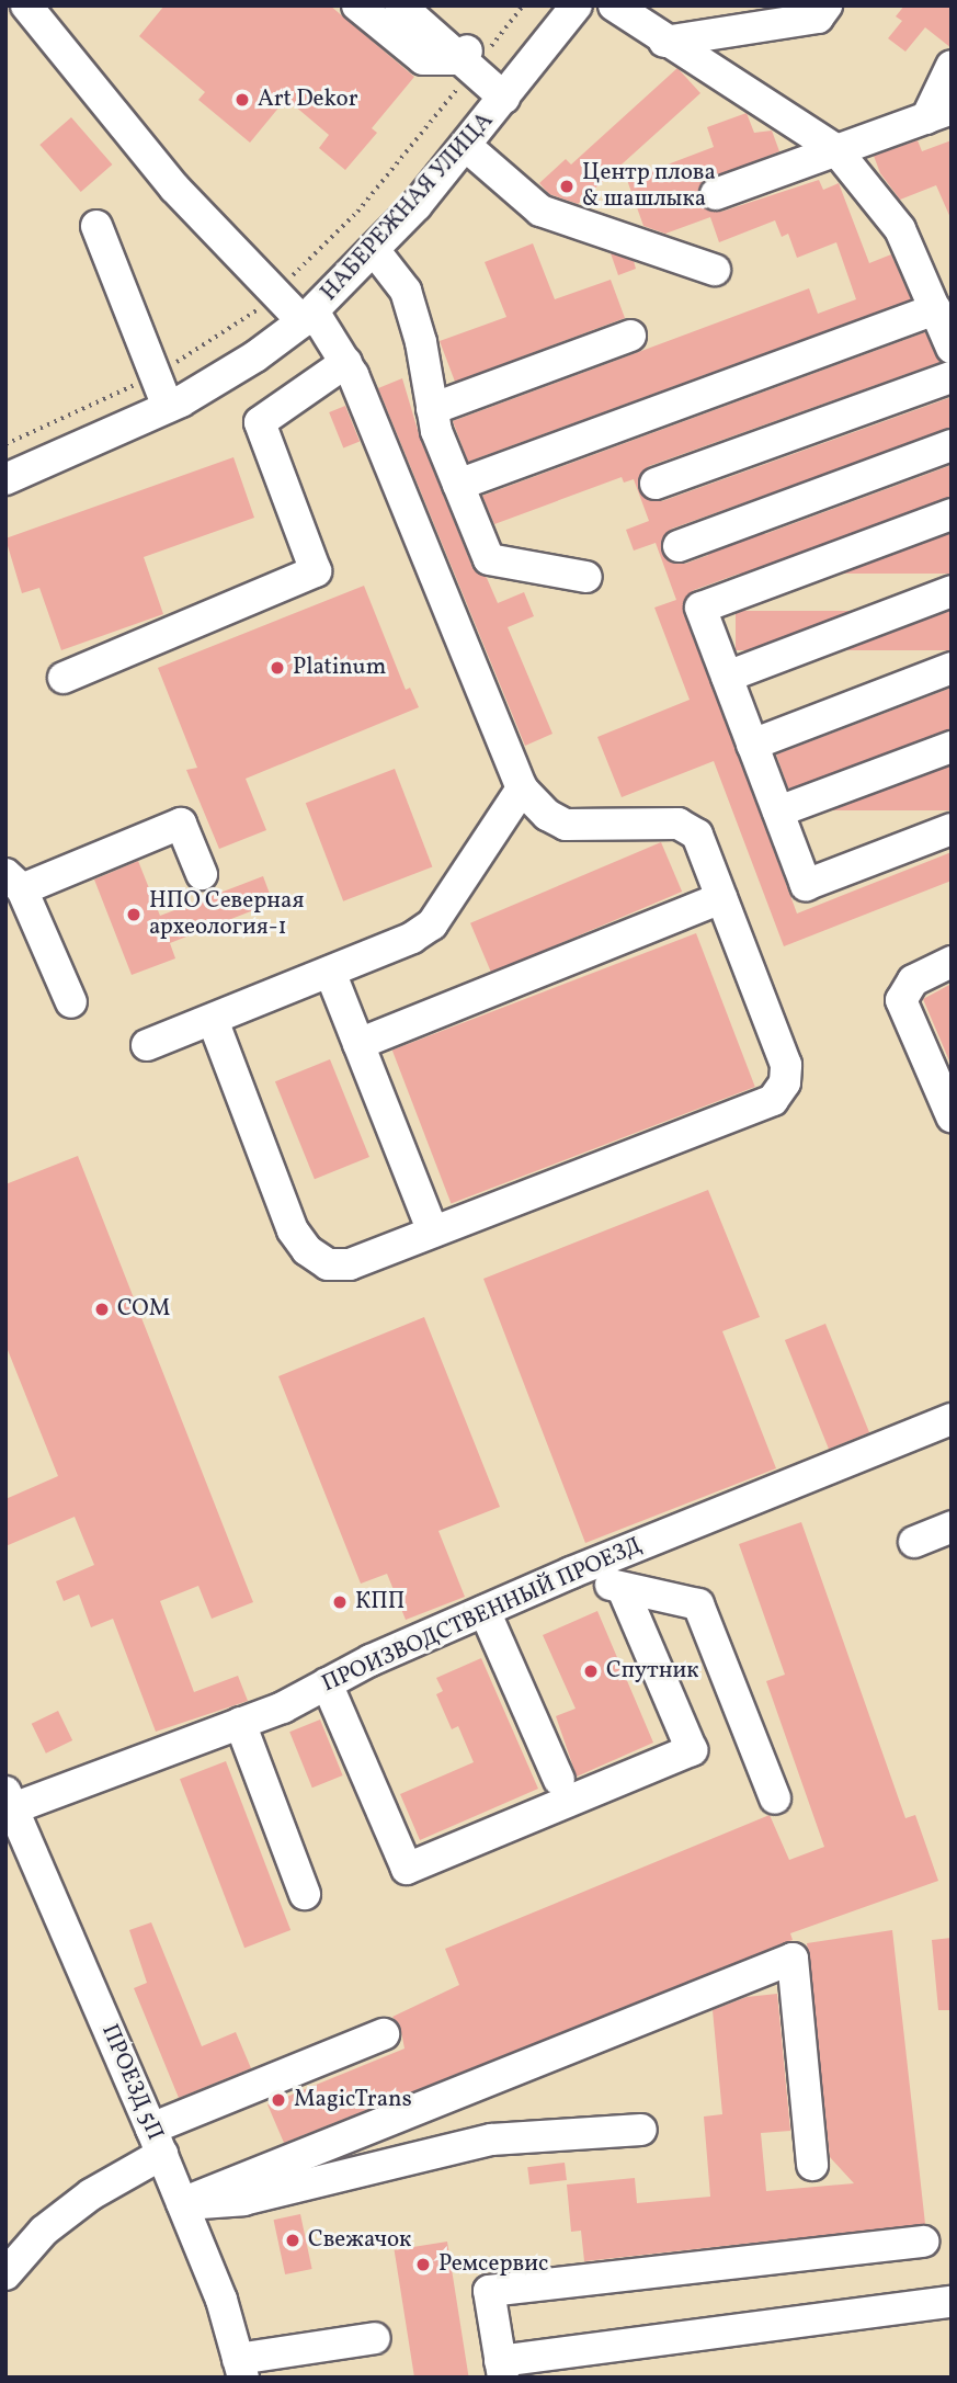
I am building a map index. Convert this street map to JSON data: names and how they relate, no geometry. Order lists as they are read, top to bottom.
{
  "streets": {
    "street": ["НАБЕРЕЖНАЯ УЛИЦА", "ПРОИЗВОДСТВЕННЫЙ ПРОЕЗД", "ПРОЕЗД 5П"]
  },
  "crossings": [
    ["ПРОИЗВОДСТВЕННЫЙ ПРОЕЗД", "ПРОЕЗД 5П"]
  ],
  "places": [
    "Art Dekor",
    "Центр плова & шашлыка",
    "Platinum",
    "НПО Северная археология-1",
    "СОМ",
    "КПП",
    "Спутник",
    "MagicTrans",
    "Свежачок",
    "Ремсервис"
  ]
}
